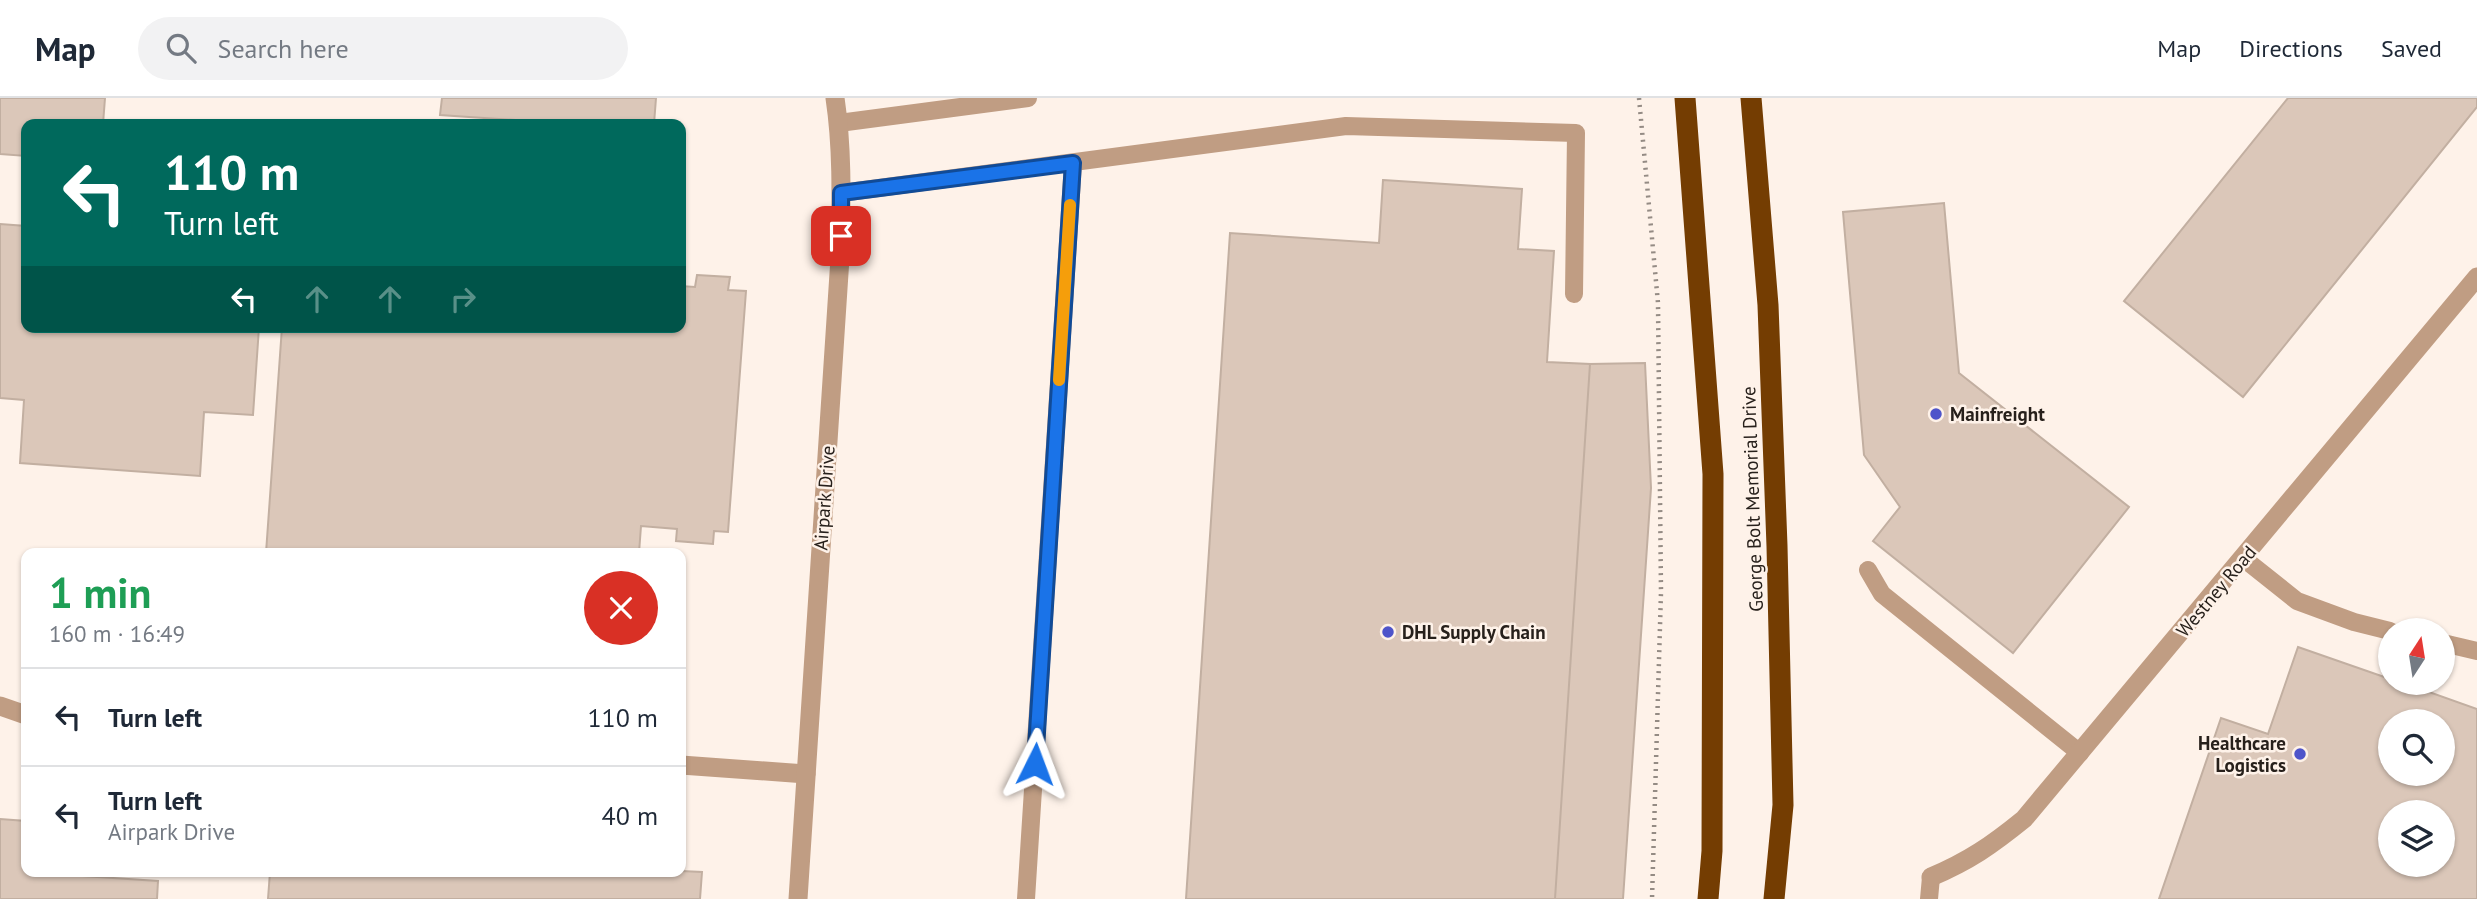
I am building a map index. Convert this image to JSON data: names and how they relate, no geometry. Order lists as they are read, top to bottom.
{
  "streets": {
    "highway": ["George Bolt Memorial Drive"],
    "street": ["Airpark Drive", "Westney Road"]
  },
  "places": ["Mainfreight", "DHL Supply Chain", "Healthcare Logistics"],
  "north": "top",
  "page": {
    "header": "Map",
    "search": "Search here",
    "nav": ["Map", "Directions", "Saved"],
    "turn": ["110 m", "Turn left"],
    "heading": ["1 min", "160 m · 16:49"],
    "list": [
      {
        "name": "Turn left",
        "value": "110 m"
      },
      {
        "name": "Turn left",
        "note": "Airpark Drive",
        "value": "40 m"
      }
    ]
  }
}
